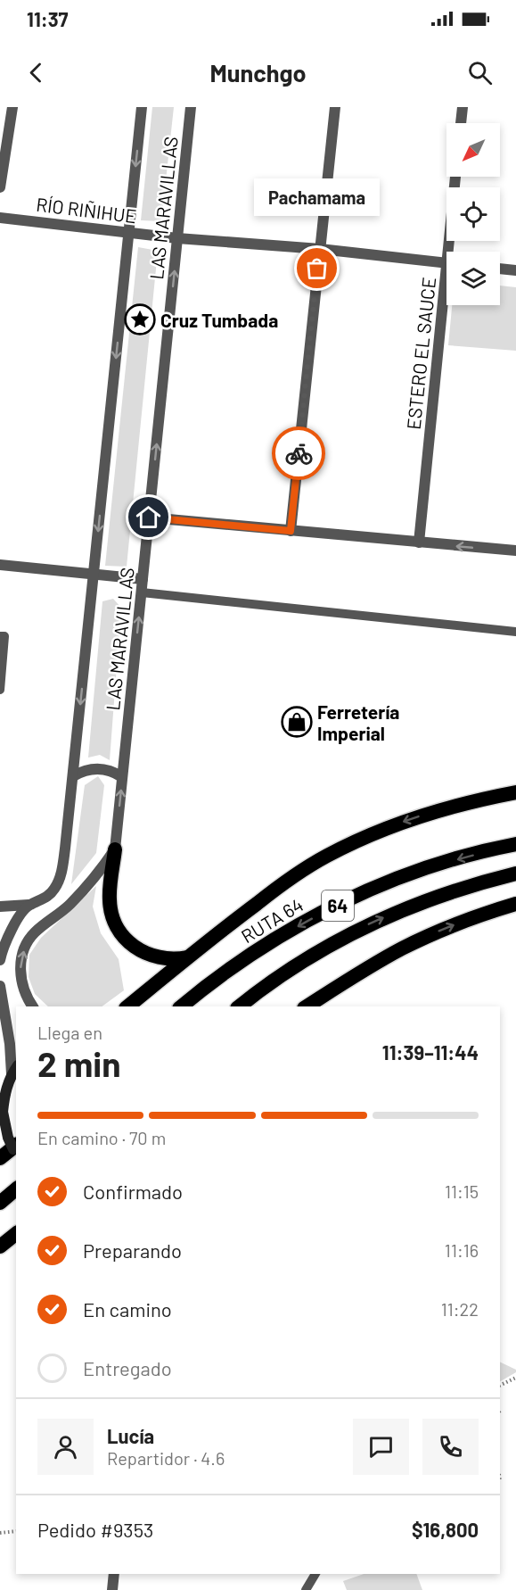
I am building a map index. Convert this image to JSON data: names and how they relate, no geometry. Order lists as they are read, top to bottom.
{
  "streets": {
    "highway": ["64", "RUTA 64"],
    "street": ["LAS MARAVILLAS", "RÍO RIÑIHUE", "ESTERO EL SAUCE"]
  },
  "crossings": [
    ["LAS MARAVILLAS", "RÍO RIÑIHUE"]
  ],
  "places": {
    "other": ["Pachamama"],
    "place": ["Cruz Tumbada"],
    "shop": ["Ferretería Imperial"]
  },
  "north": "bottom left",
  "page": {
    "status": "11:37",
    "header": "Munchgo",
    "bubble": "Pachamama",
    "heading": ["2 min", "Llega en", "11:39–11:44"],
    "panel": [
      "Lucía",
      "Repartidor · 4.6",
      "Pedido #9353",
      "$16,800"
    ],
    "bar": "En camino · 70 m",
    "list": [
      ["Confirmado", "11:15"],
      ["Preparando", "11:16"],
      ["En camino", "11:22"],
      "Entregado"
    ]
  }
}
